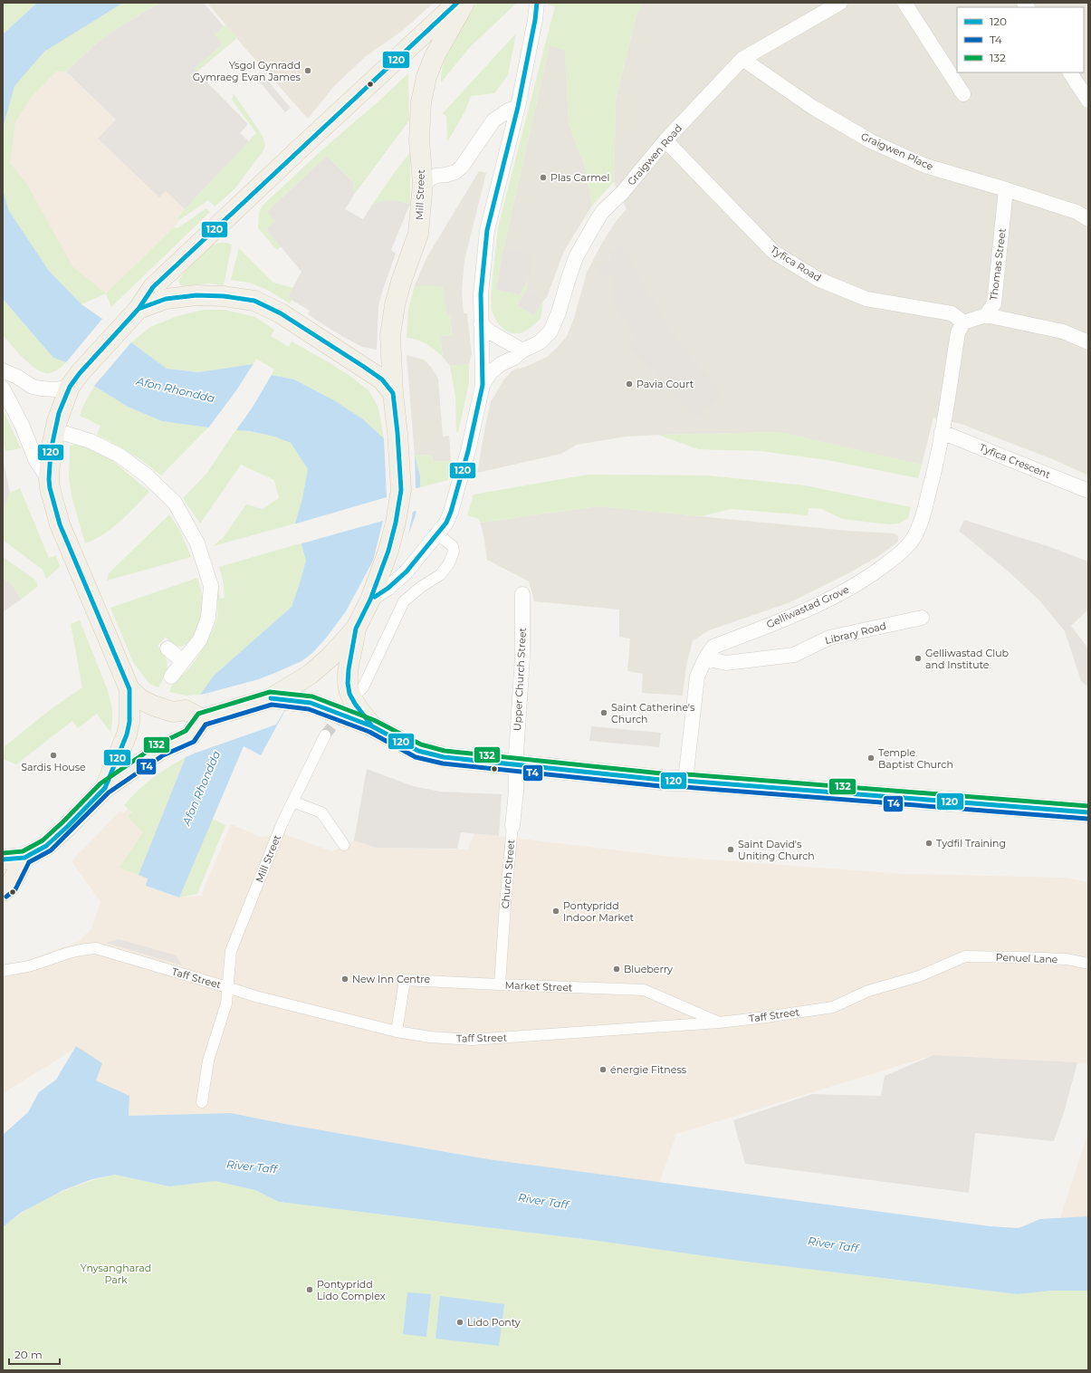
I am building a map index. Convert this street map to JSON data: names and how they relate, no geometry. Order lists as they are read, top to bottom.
{
  "streets": {
    "main road": ["Mill Street"],
    "street": [
      "Graigwen Place",
      "Graigwen Road",
      "Tyfica Road",
      "Thomas Street",
      "Tyfica Crescent",
      "Gelliwastad Grove",
      "Library Road",
      "Upper Church Street",
      "Church Street",
      "Penuel Lane",
      "Taff Street",
      "Market Street"
    ]
  },
  "crossings": [
    ["Graigwen Place", "Graigwen Road"],
    ["Graigwen Place", "Thomas Street"],
    ["Graigwen Road", "Tyfica Road"],
    ["Mill Street", "Taff Street"],
    ["Tyfica Road", "Gelliwastad Grove"],
    ["Tyfica Crescent", "Gelliwastad Grove"],
    ["Gelliwastad Grove", "Library Road"],
    ["Upper Church Street", "Church Street"],
    ["Church Street", "Market Street"],
    ["Penuel Lane", "Taff Street"],
    ["Taff Street", "Market Street"]
  ],
  "water": ["Afon Rhondda", "River Taff"],
  "parks": ["Ynysangharad Park"],
  "places": [
    "Ysgol Gynradd Gymraeg Evan James",
    "Plas Carmel",
    "Pavia Court",
    "Gelliwastad Club and Institute",
    "Saint Catherine's Church",
    "Sardis House",
    "Temple Baptist Church",
    "Tydfil Training",
    "Saint David's Uniting Church",
    "Pontypridd Indoor Market",
    "Blueberry",
    "New Inn Centre",
    "énergie Fitness",
    "Pontypridd Lido Complex",
    "Lido Ponty"
  ],
  "lines": ["transit line 120", "transit line 132", "transit line T4"],
  "legend": ["120", "T4", "132"],
  "scale_bar": "20 m"
}
